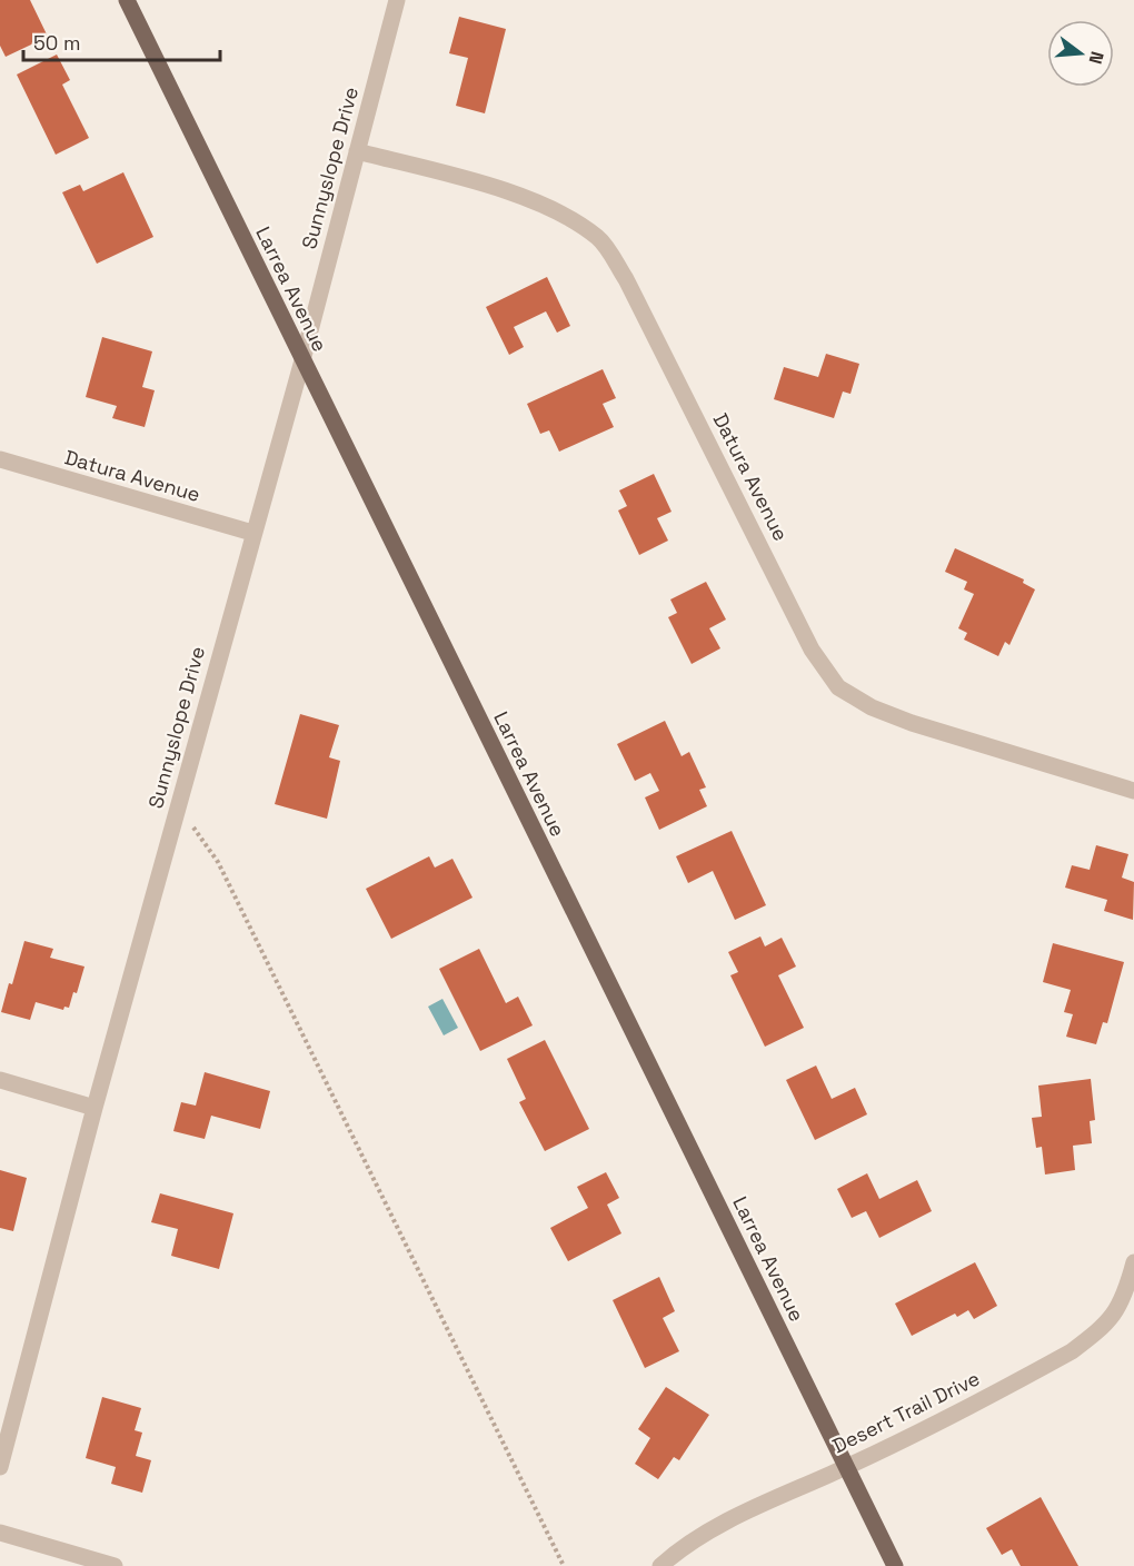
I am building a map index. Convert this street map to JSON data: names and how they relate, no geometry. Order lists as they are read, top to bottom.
{
  "streets": {
    "main road": ["Larrea Avenue"],
    "street": ["Sunnyslope Drive", "Datura Avenue", "Desert Trail Drive"]
  },
  "crossings": [
    ["Sunnyslope Drive", "Larrea Avenue"],
    ["Sunnyslope Drive", "Datura Avenue"],
    ["Larrea Avenue", "Desert Trail Drive"]
  ],
  "scale_bar": "50 m",
  "north": "right"
}
